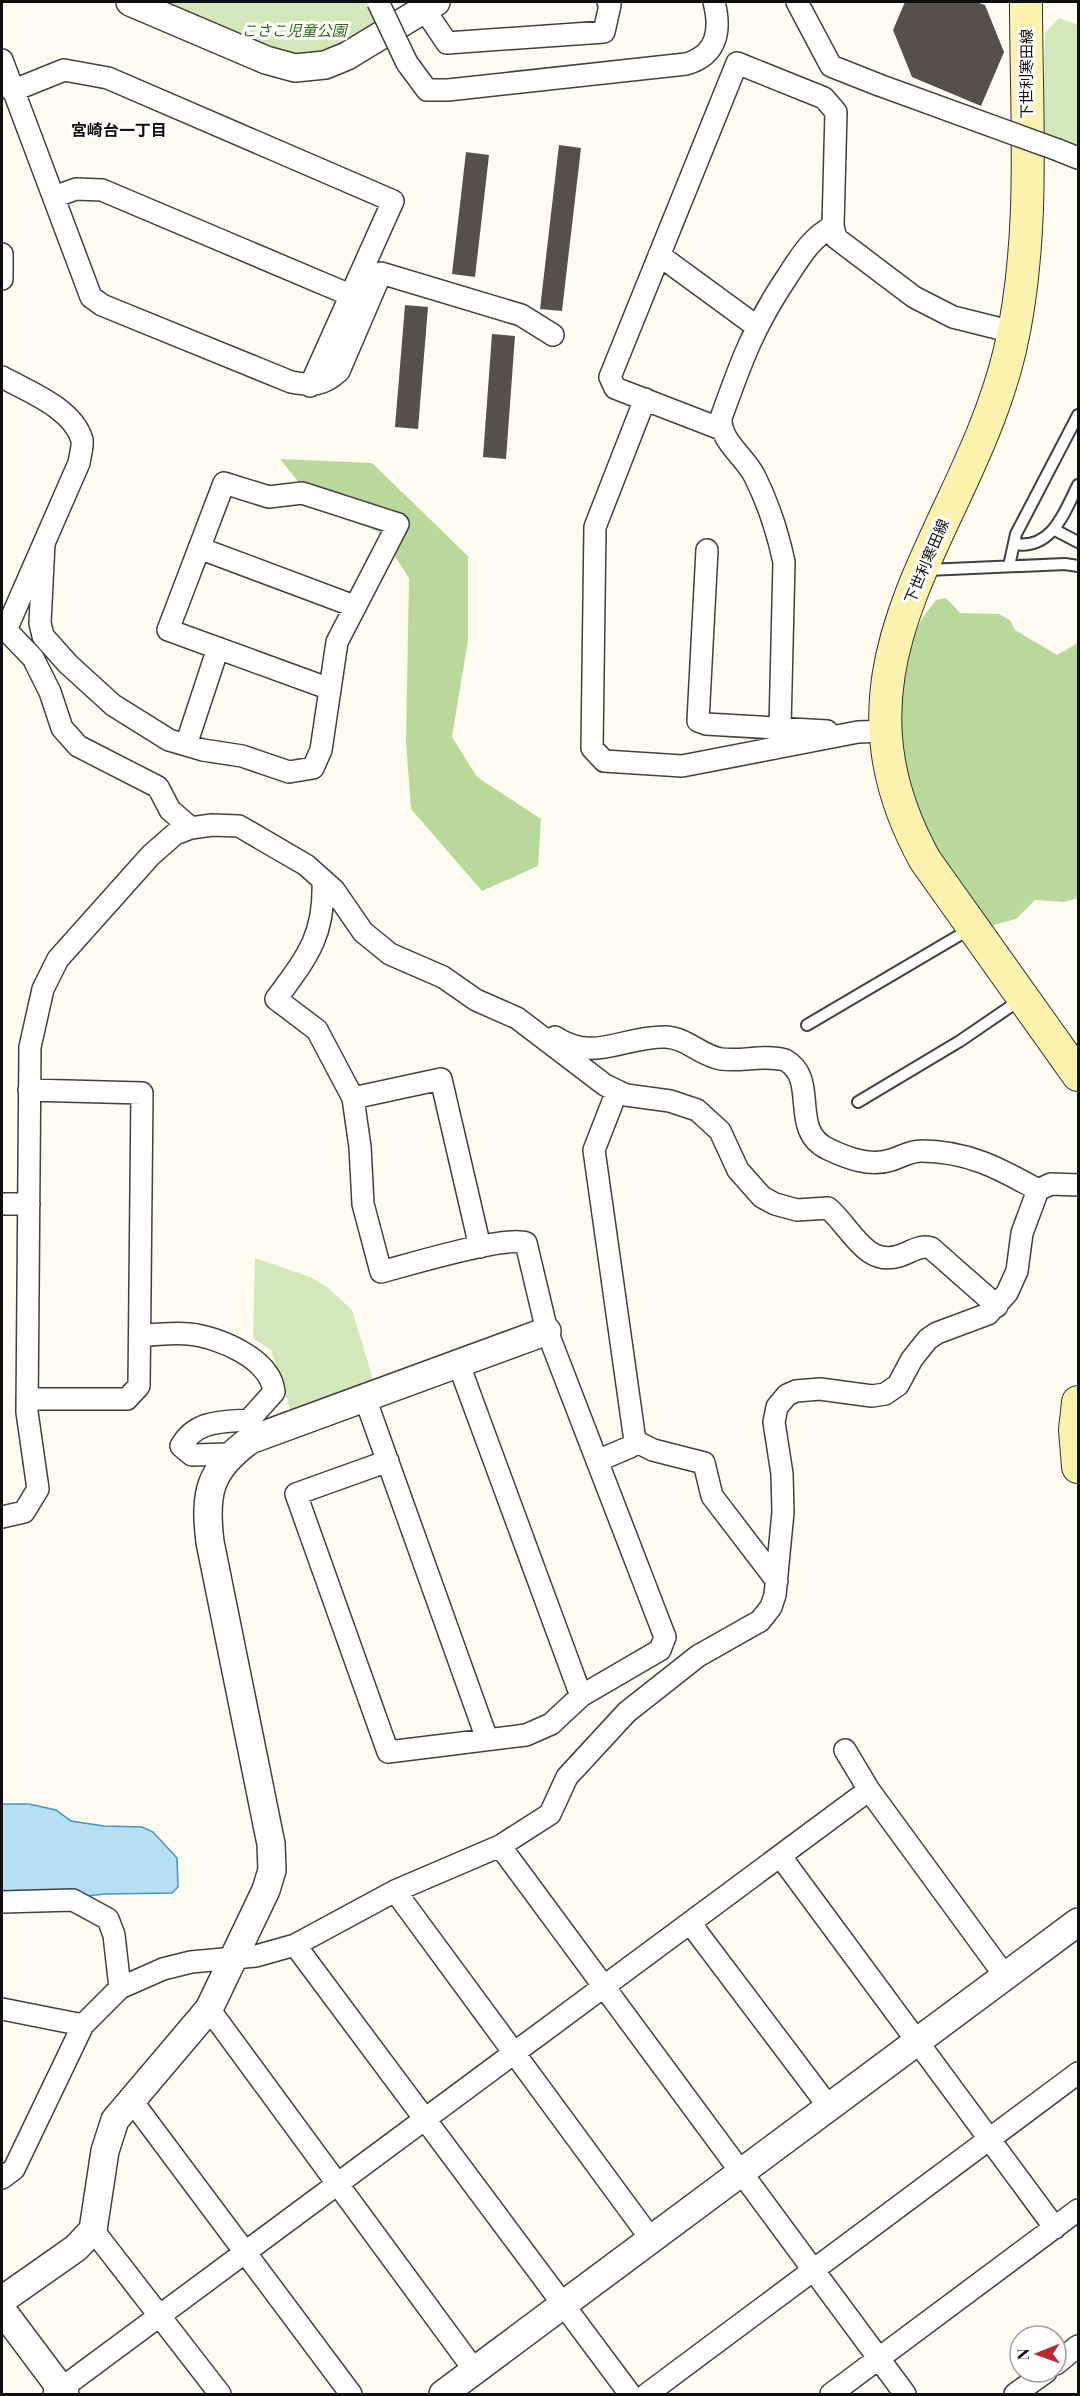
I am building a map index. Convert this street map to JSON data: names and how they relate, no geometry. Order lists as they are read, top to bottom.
{
  "streets": {
    "main road": ["下世利寒田線"]
  },
  "districts": ["宮崎台一丁目"],
  "parks": ["こさこ児童公園"],
  "north": "left"
}
